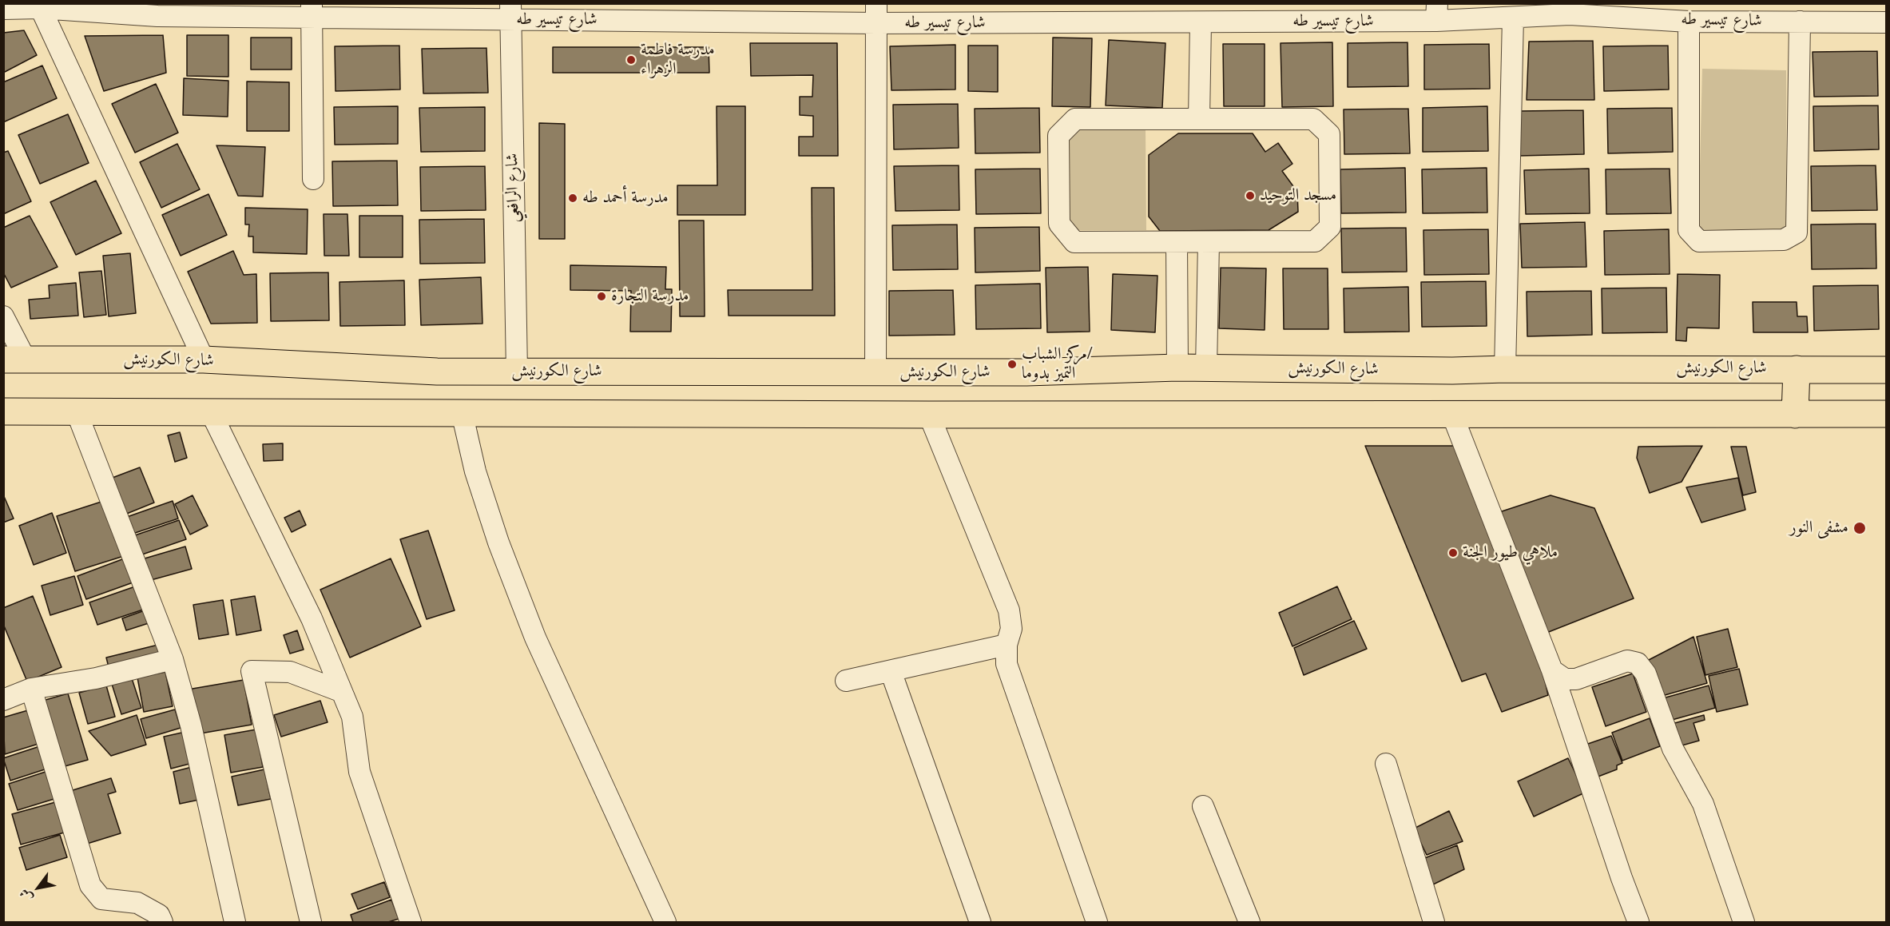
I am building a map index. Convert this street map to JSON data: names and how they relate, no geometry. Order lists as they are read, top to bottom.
{
  "streets": {
    "main road": ["شارع الكورنيش"],
    "street": ["شارع تيسير طه", "شارع الرافعي"]
  },
  "crossings": [
    ["شارع تيسير طه", "شارع الرافعي"],
    ["شارع الرافعي", "شارع الكورنيش"]
  ],
  "places": [
    "مدرسة فاطمة الزهراء",
    "مسجد التوحيد",
    "مدرسة أحمد طه",
    "مدرسة التجارة",
    "مركز الشباب/ التميز بدوما",
    "مشفى النور",
    "ملاهي طيور الجنة"
  ],
  "north": "bottom left"
}
